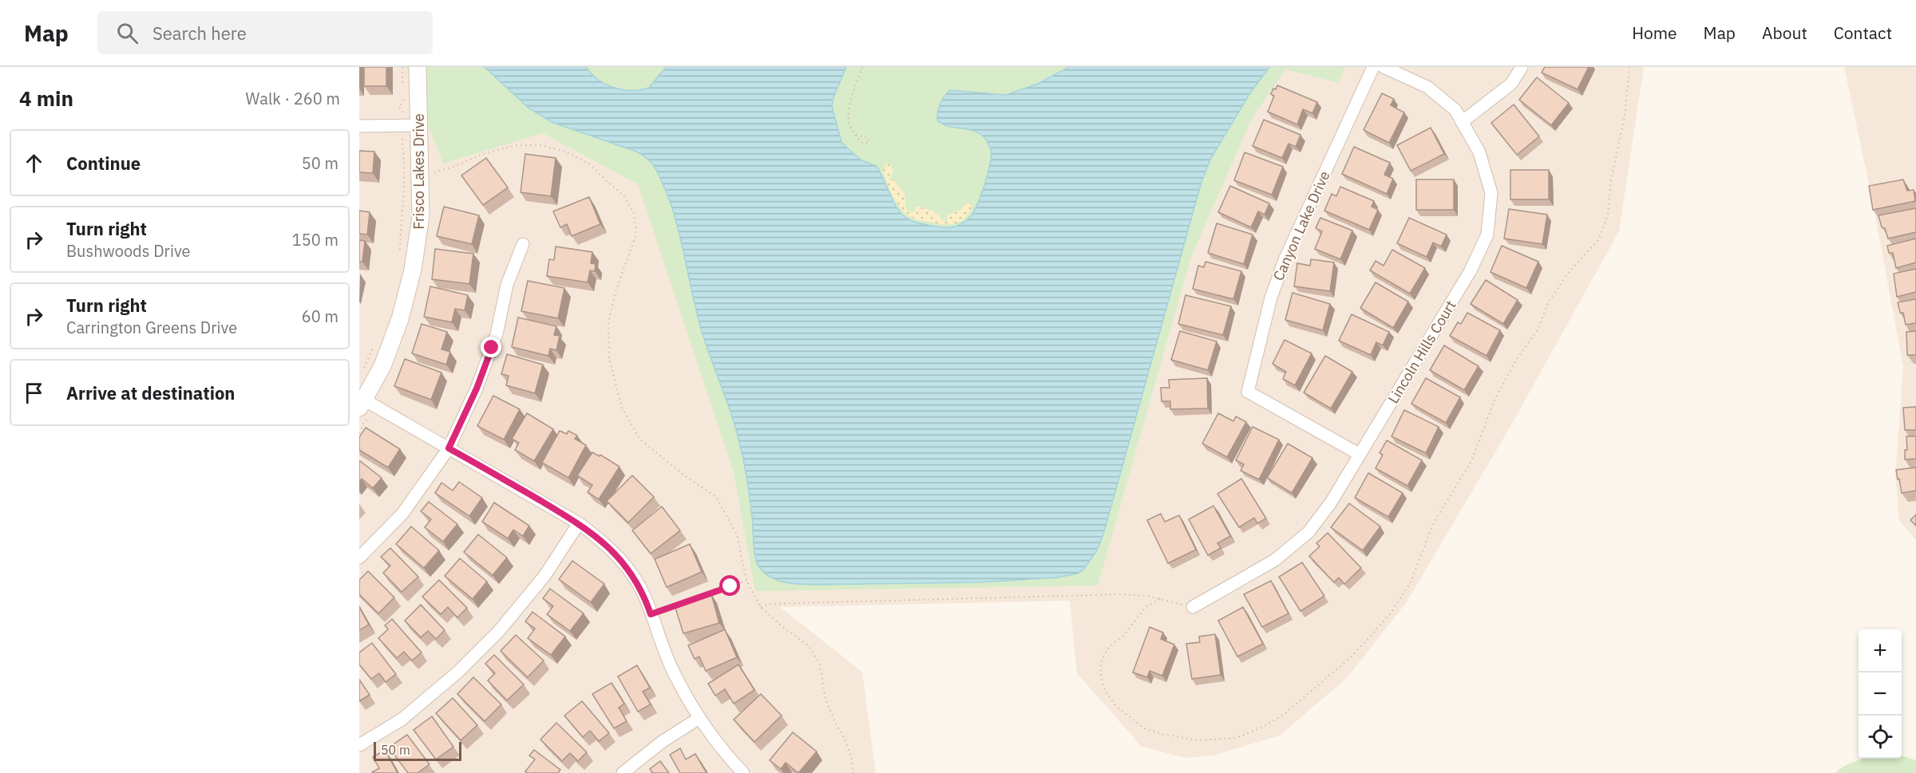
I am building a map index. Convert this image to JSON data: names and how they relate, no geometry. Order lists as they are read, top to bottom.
{
  "streets": {
    "street": ["Frisco Lakes Drive", "Canyon Lake Drive", "Lincoln Hills Court"]
  },
  "crossings": [
    ["Canyon Lake Drive", "Lincoln Hills Court"]
  ],
  "scale_bar": "50 m",
  "page": {
    "header": "Map",
    "search": "Search here",
    "nav": [
      "Home",
      "Map",
      "About",
      "Contact"
    ],
    "heading": ["4 min", "Walk · 260 m"],
    "list": [
      ["Continue", "50 m"],
      ["Turn right", "Bushwoods Drive", "150 m"],
      ["Turn right", "Carrington Greens Drive", "60 m"],
      "Arrive at destination"
    ],
    "map_buttons": ["+", "−"],
    "scale": "50 m"
  }
}
